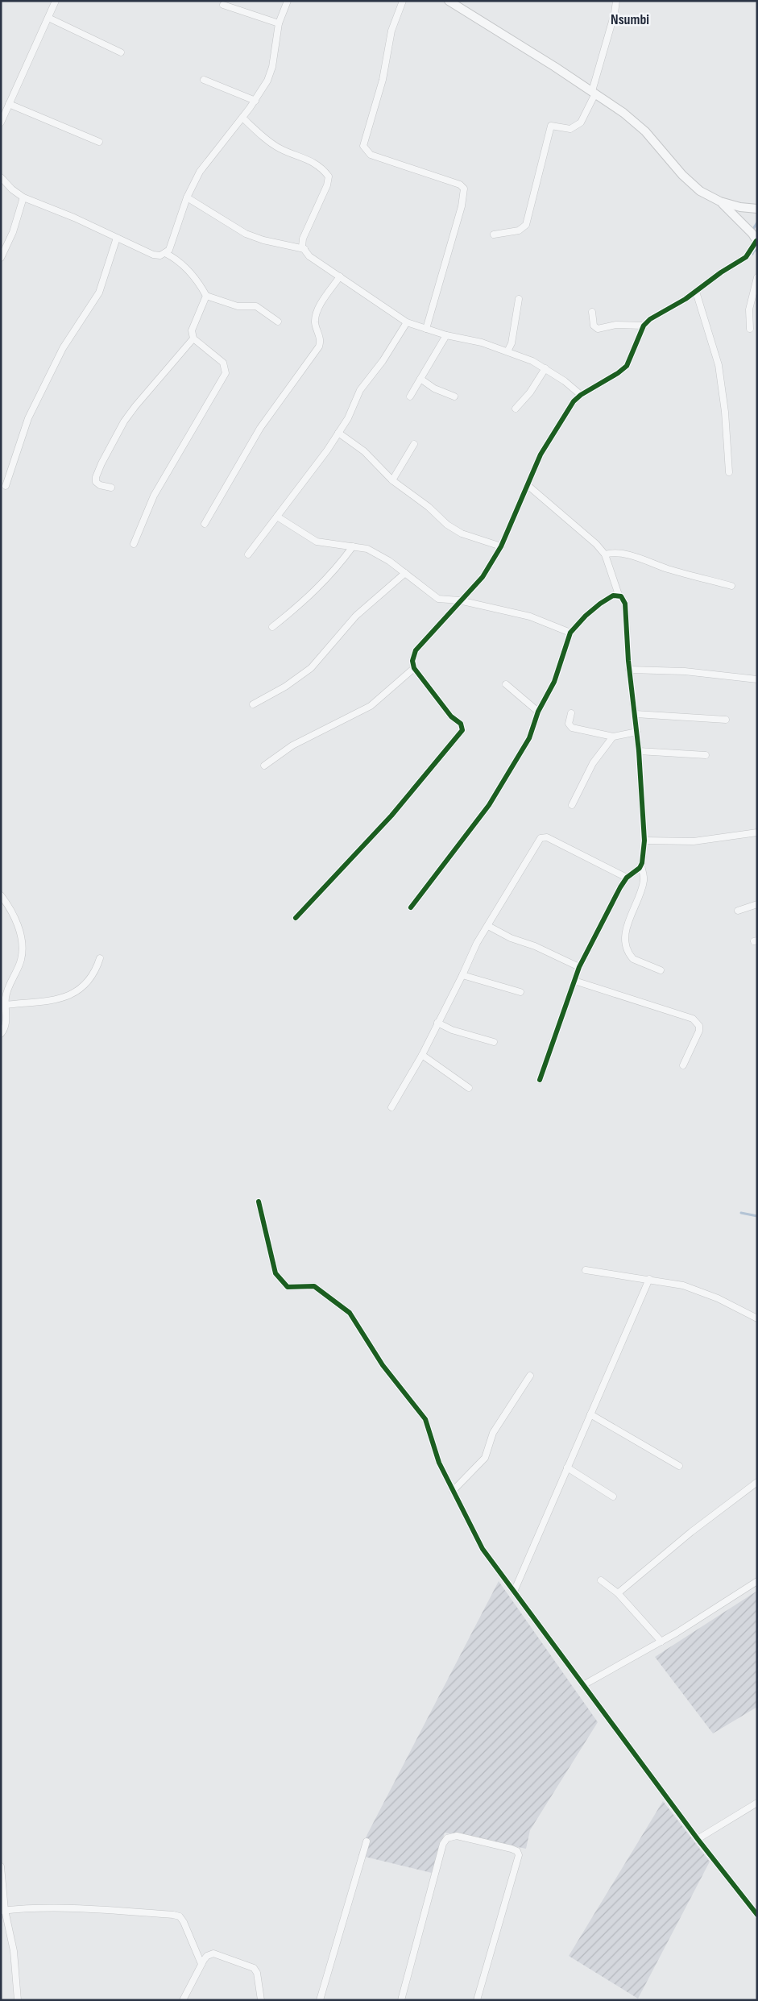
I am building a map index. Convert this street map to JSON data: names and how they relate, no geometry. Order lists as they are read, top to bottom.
{
  "districts": ["Nsumbi"]
}
